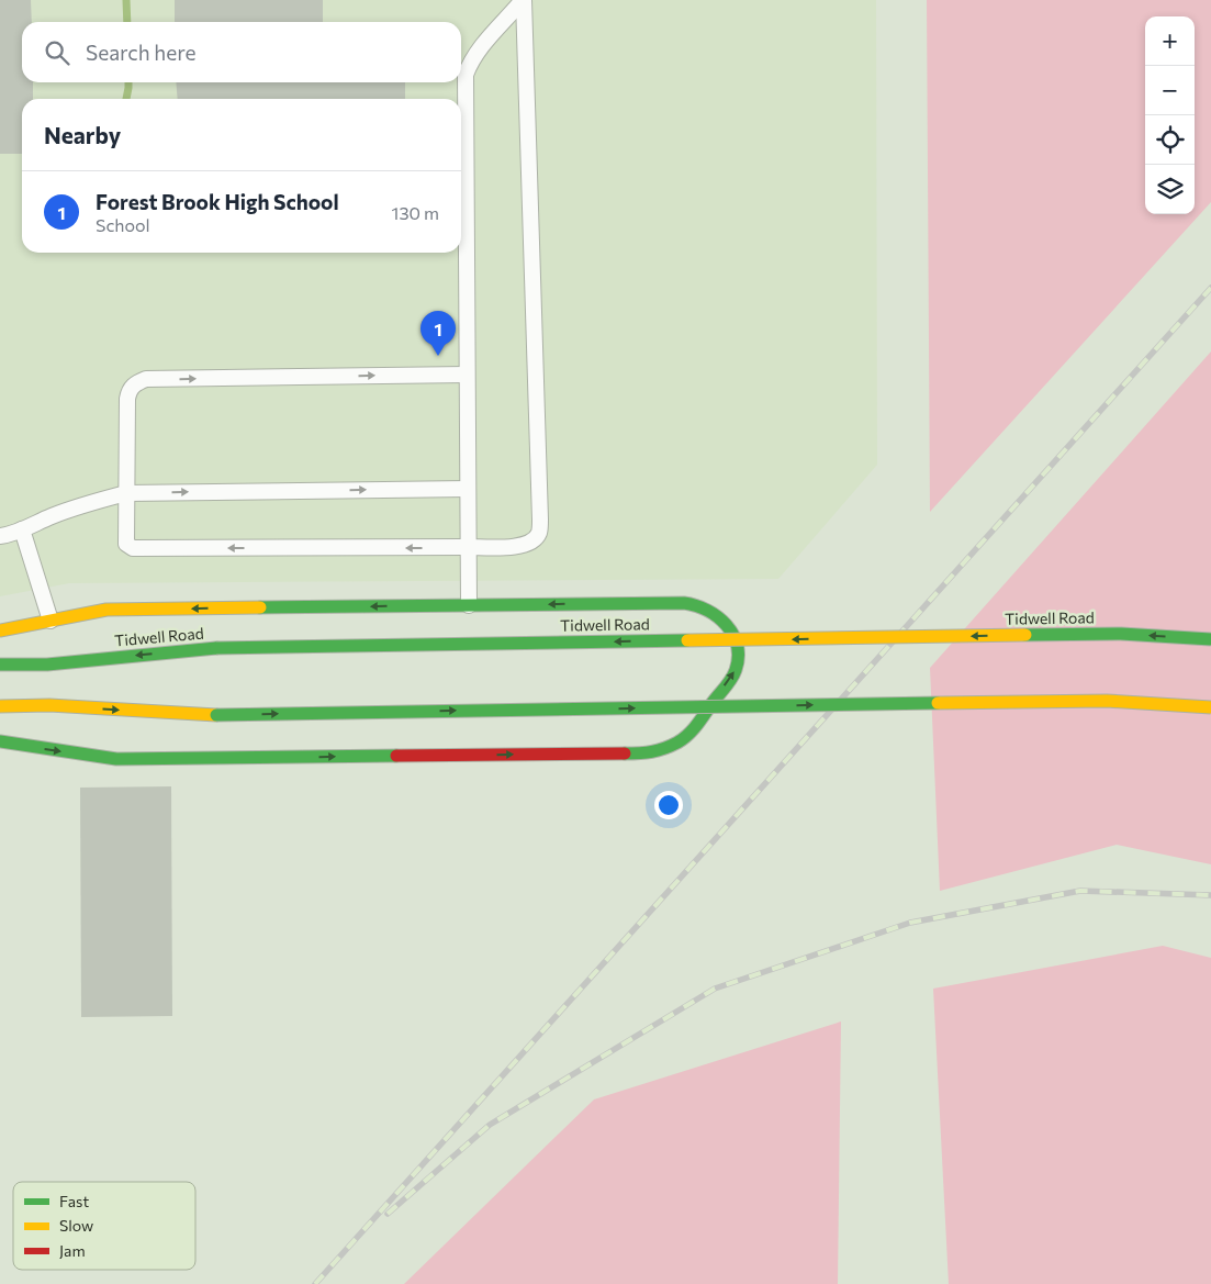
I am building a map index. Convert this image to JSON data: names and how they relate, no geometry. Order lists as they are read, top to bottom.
{
  "streets": {
    "main road": ["Tidwell Road"]
  },
  "legend": ["Fast", "Slow", "Jam"],
  "page": {
    "map_buttons": ["+", "−"],
    "search": "Search here",
    "heading": "Nearby",
    "list": [
      {
        "mark": "1",
        "name": "Forest Brook High School",
        "note": "School",
        "value": "130 m"
      }
    ],
    "pins": "1"
  }
}
